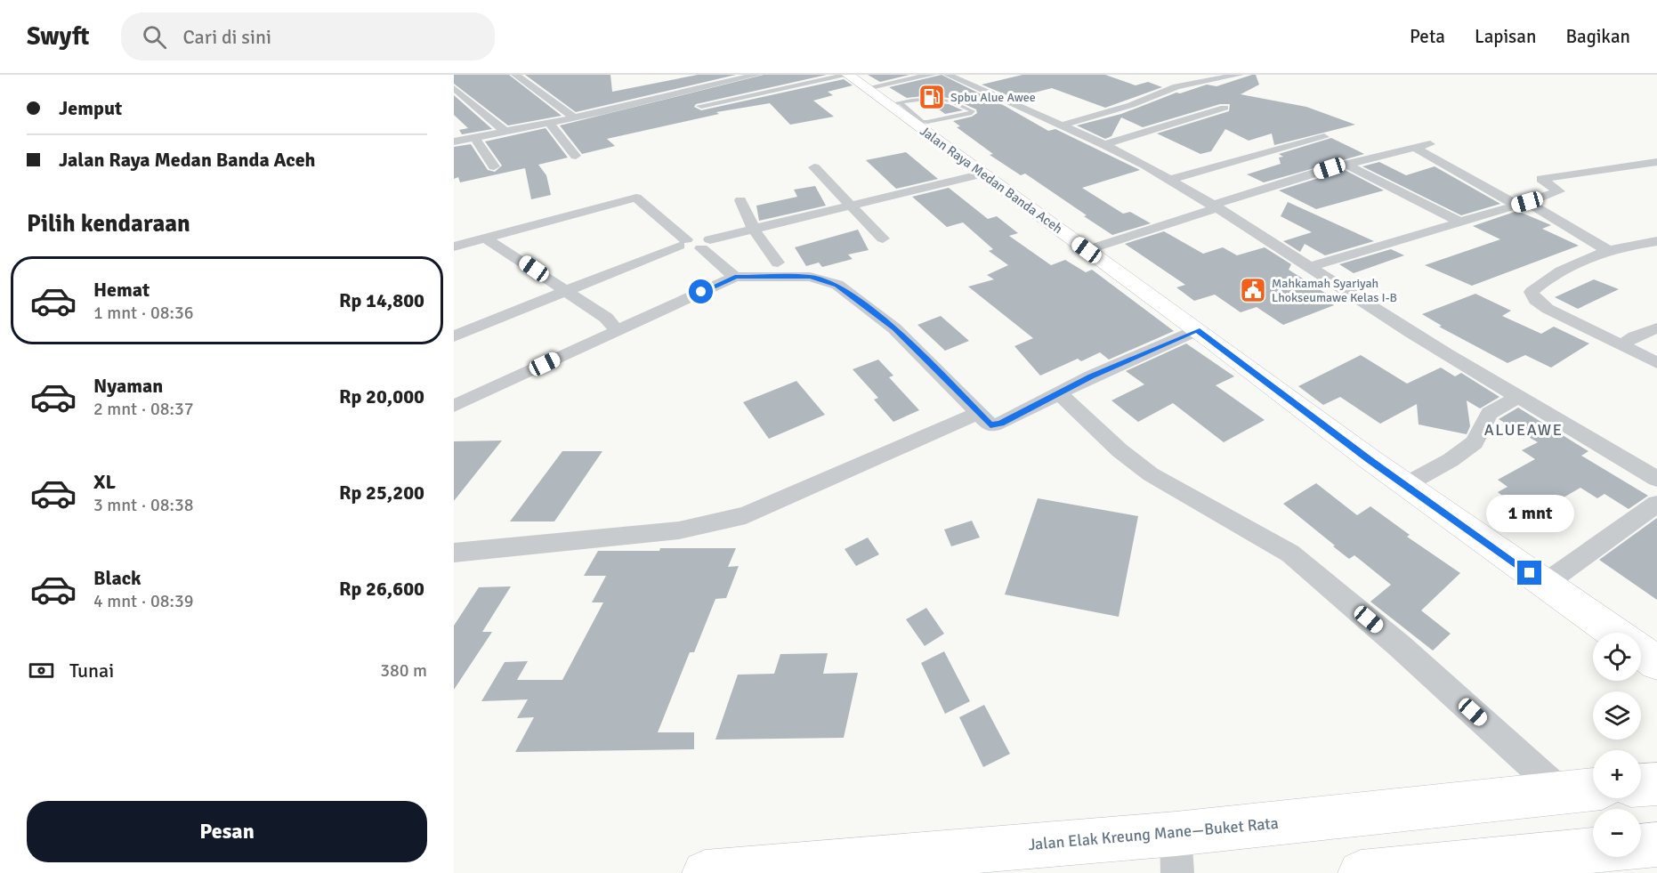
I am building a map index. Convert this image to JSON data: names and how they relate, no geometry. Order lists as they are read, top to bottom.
{
  "streets": {
    "highway": ["Jalan Raya Medan Banda Aceh", "Jalan Elak Kreung Mane—Buket Rata"]
  },
  "districts": ["ALUEAWE"],
  "places": {
    "fuel station": ["Spbu Alue Awee"],
    "public building": ["Mahkamah Syariyah Lhokseumawe Kelas I-B"]
  },
  "page": {
    "header": "Swyft",
    "search": "Cari di sini",
    "nav": ["Peta", "Lapisan", "Bagikan"],
    "banner": ["Jemput", "Jalan Raya Medan Banda Aceh"],
    "heading": "Pilih kendaraan",
    "list": [
      {
        "name": "Hemat",
        "note": "1 mnt · 08:36",
        "value": "Rp 14,800"
      },
      {
        "name": "Nyaman",
        "note": "2 mnt · 08:37",
        "value": "Rp 20,000"
      },
      {
        "name": "XL",
        "note": "3 mnt · 08:38",
        "value": "Rp 25,200"
      },
      {
        "name": "Black",
        "note": "4 mnt · 08:39",
        "value": "Rp 26,600"
      }
    ],
    "bubble": "1 mnt",
    "map_buttons": ["+", "−"],
    "pay": ["Tunai", "380 m"],
    "buttons": "Pesan"
  }
}
